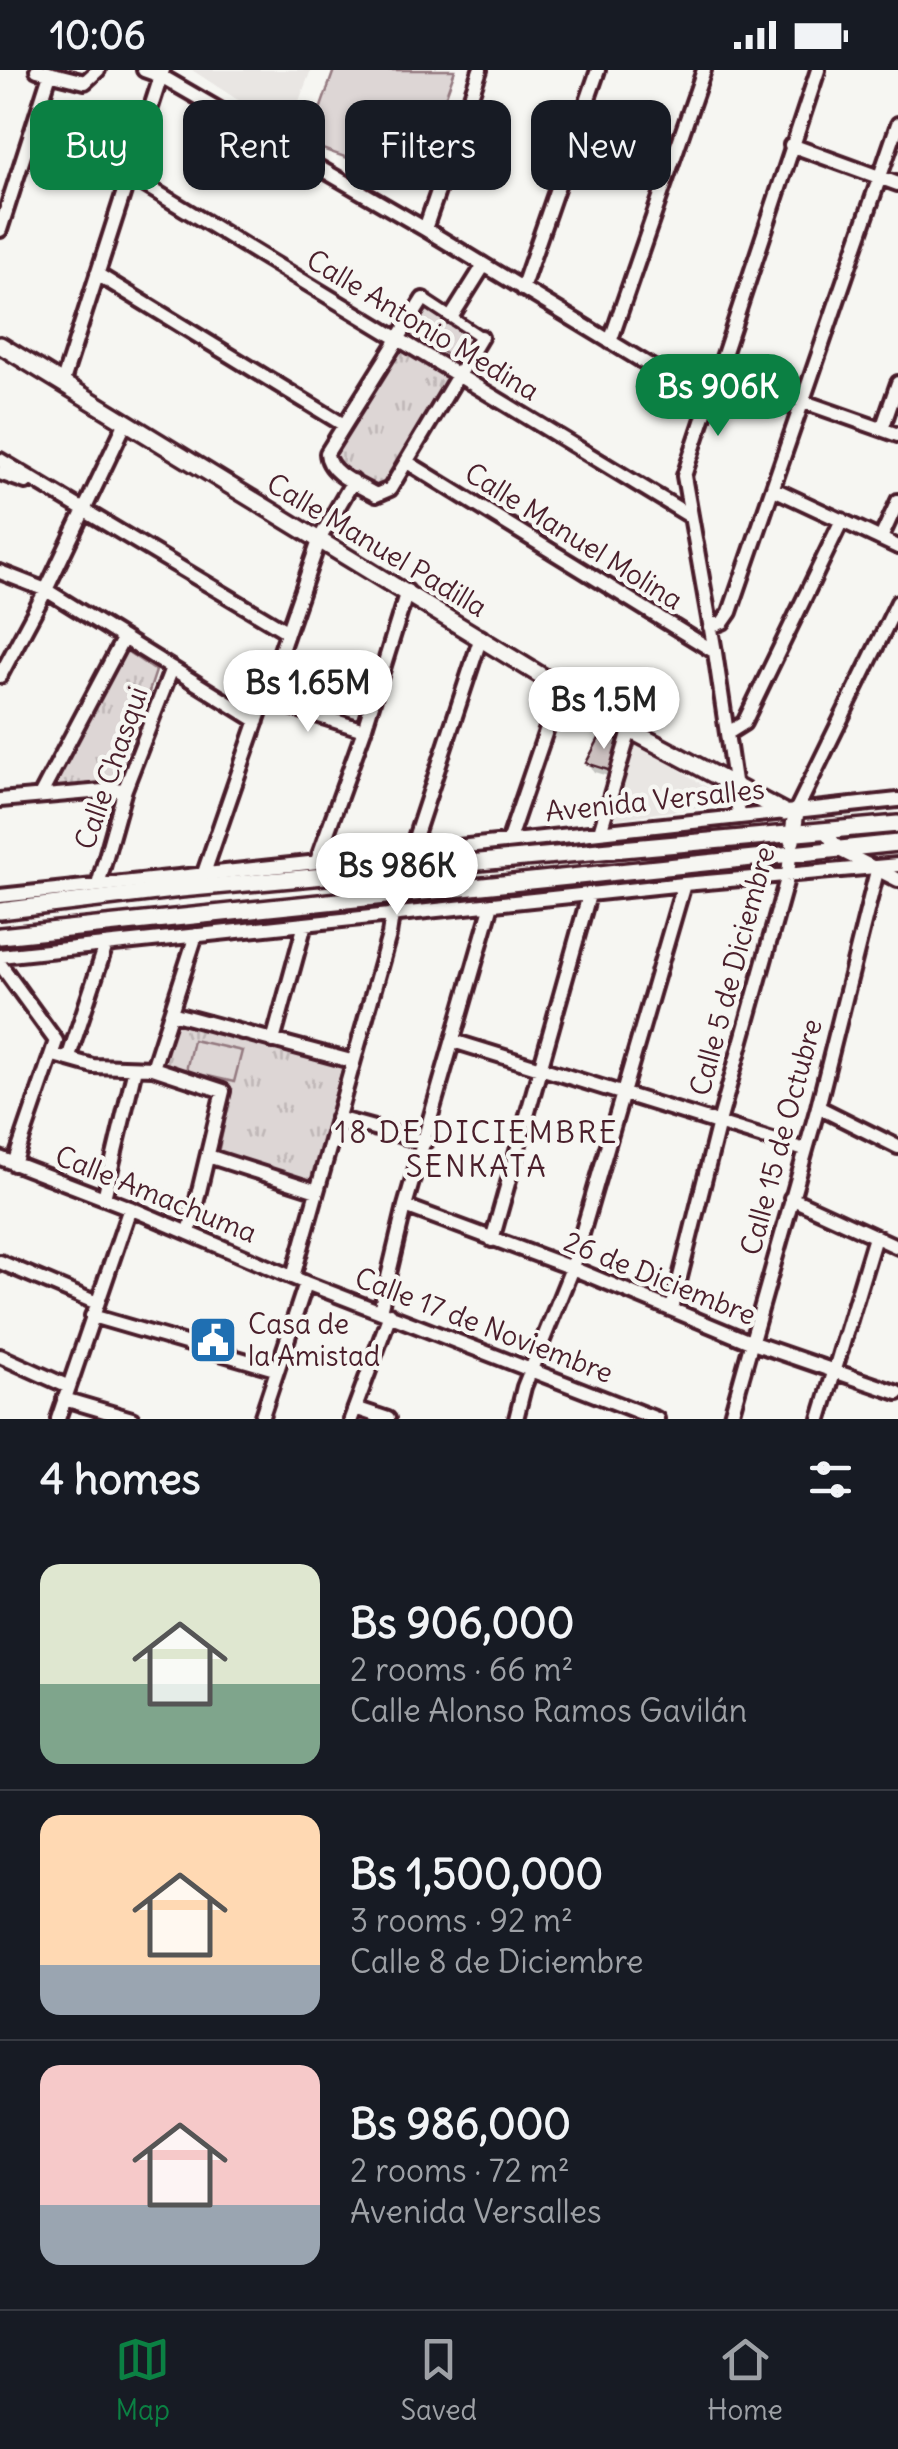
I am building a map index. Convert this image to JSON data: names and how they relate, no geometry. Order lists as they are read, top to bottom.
{
  "streets": {
    "street": [
      "Calle Antonio Medina",
      "Calle Manuel Molina",
      "Calle Manuel Padilla",
      "Calle Chasqui",
      "Avenida Versalles",
      "Calle 5 de Diciembre",
      "Calle 15 de Octubre",
      "Calle Amachuma",
      "26 de Diciembre",
      "Calle 17 de Noviembre"
    ]
  },
  "crossings": [
    ["Calle Manuel Padilla", "Avenida Versalles"],
    ["Calle Manuel Padilla", "Calle 5 de Diciembre"],
    ["Calle Chasqui", "Avenida Versalles"],
    ["Avenida Versalles", "Calle 5 de Diciembre"],
    ["Calle 5 de Diciembre", "26 de Diciembre"],
    ["Calle 15 de Octubre", "26 de Diciembre"],
    ["Calle Amachuma", "Calle 17 de Noviembre"]
  ],
  "districts": ["18 DE DICIEMBRE SENKATA"],
  "places": {
    "public building": ["Casa de la Amistad"]
  },
  "page": {
    "status": "10:06",
    "chip": [
      "Buy",
      "Rent",
      "Filters",
      "New"
    ],
    "price": [
      "Bs 906K",
      "Bs 1.65M",
      "Bs 1.5M",
      "Bs 986K"
    ],
    "heading": "4 homes",
    "list": [
      {
        "name": "Bs 906,000",
        "note": "2 rooms · 66 m² · Calle Alonso Ramos Gavilán"
      },
      {
        "name": "Bs 1,500,000",
        "note": "3 rooms · 92 m² · Calle 8 de Diciembre"
      },
      {
        "name": "Bs 986,000",
        "note": "2 rooms · 72 m² · Avenida Versalles"
      }
    ],
    "tabs": ["Map", "Saved", "Home"]
  }
}
